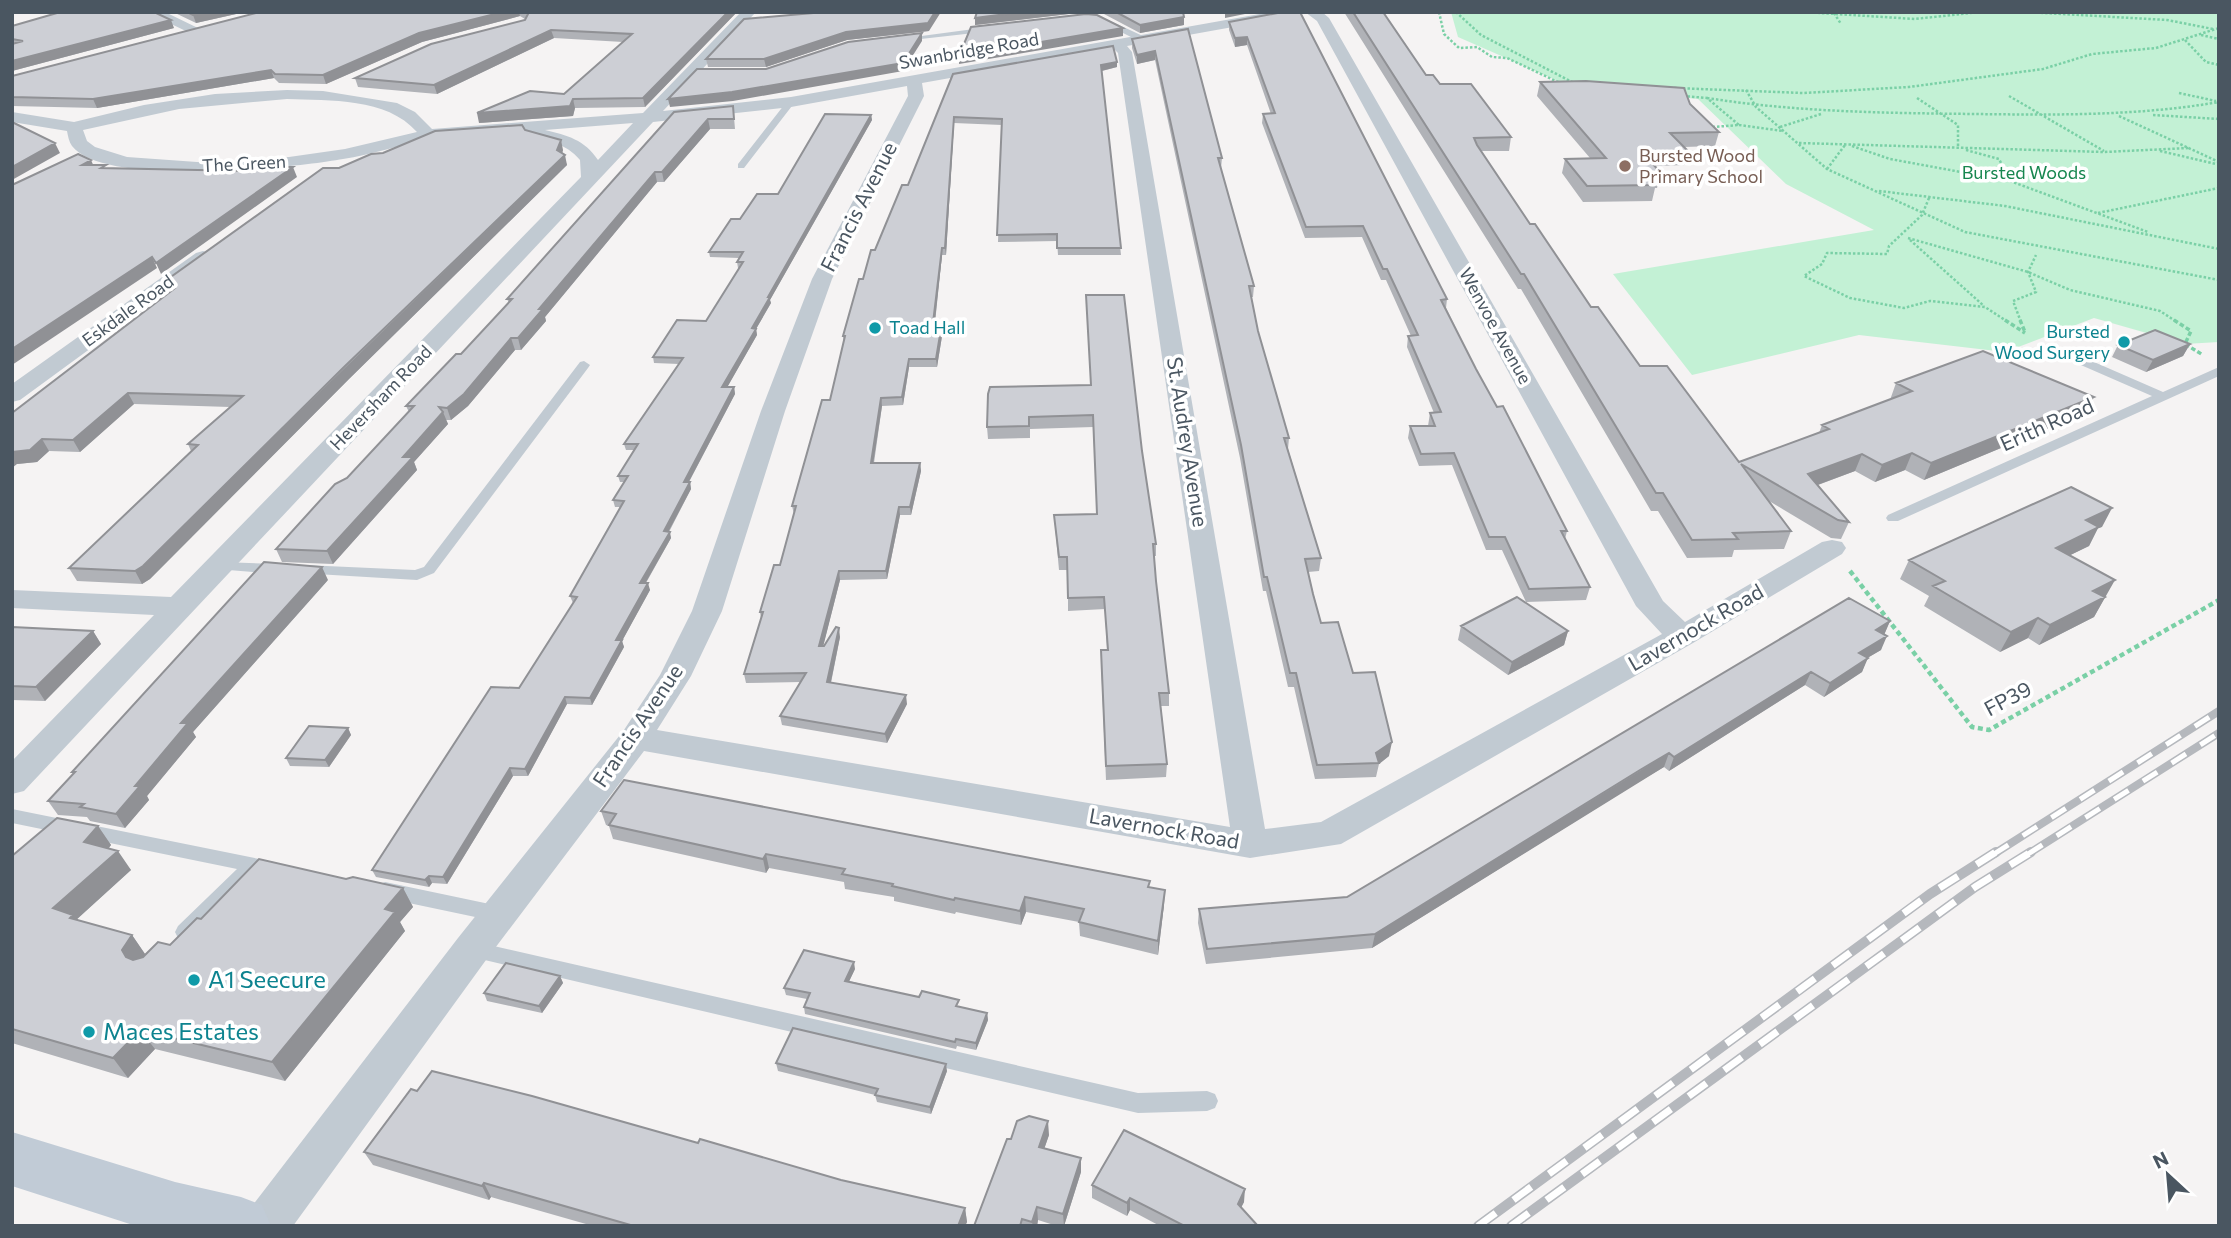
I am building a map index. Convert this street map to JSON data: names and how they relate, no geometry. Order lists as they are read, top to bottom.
{
  "streets": {
    "street": [
      "Swanbridge Road",
      "The Green",
      "Francis Avenue",
      "Eskdale Road",
      "Wenvoe Avenue",
      "Heversham Road",
      "St. Audrey Avenue",
      "Lavernock Road"
    ],
    "lane": ["Erith Road"],
    "path": ["FP39"]
  },
  "crossings": [
    ["Swanbridge Road", "The Green"],
    ["Swanbridge Road", "Francis Avenue"],
    ["Swanbridge Road", "Heversham Road"],
    ["Swanbridge Road", "St. Audrey Avenue"],
    ["The Green", "Heversham Road"],
    ["Francis Avenue", "Lavernock Road"],
    ["Wenvoe Avenue", "Lavernock Road"],
    ["St. Audrey Avenue", "Lavernock Road"],
    ["Lavernock Road", "FP39"]
  ],
  "parks": ["Bursted Woods"],
  "places": [
    "Bursted Wood Primary School",
    "Toad Hall",
    "Bursted Wood Surgery",
    "A1 Seecure",
    "Maces Estates"
  ],
  "north": "top left"
}
